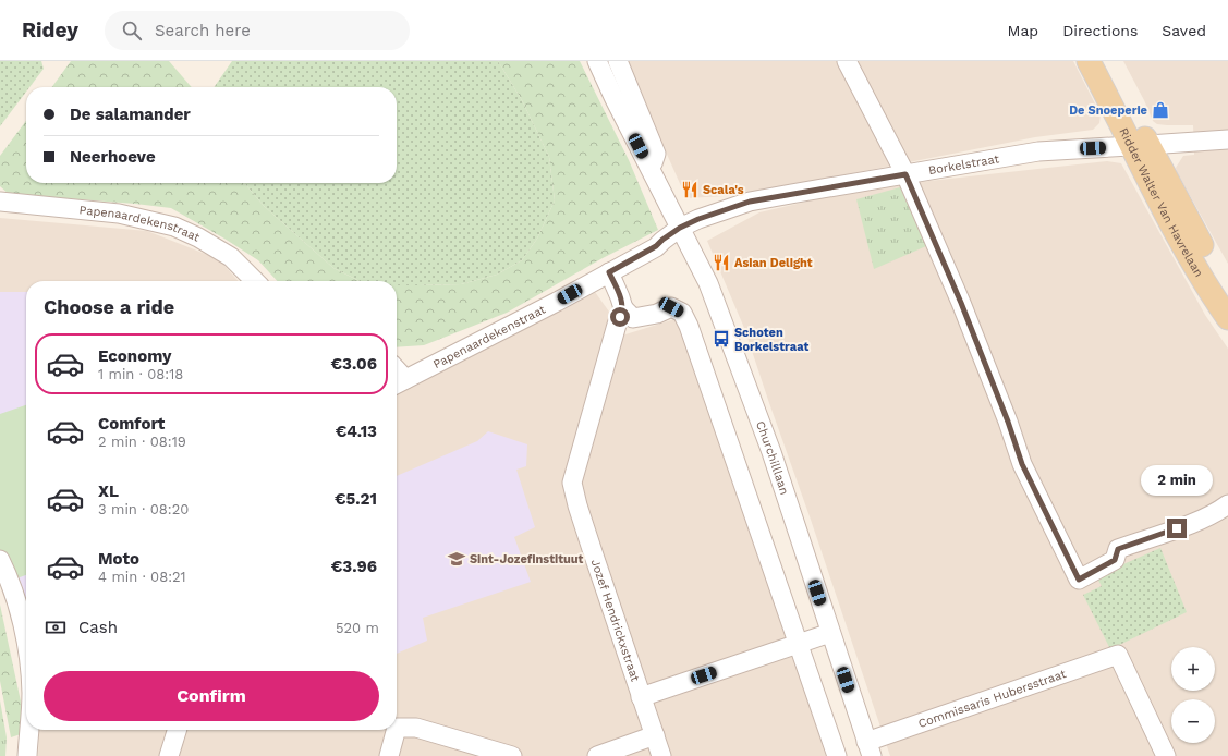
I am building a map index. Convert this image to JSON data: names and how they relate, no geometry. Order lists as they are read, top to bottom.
{
  "streets": {
    "main road": ["Ridder Walter Van Havrelaan"],
    "street": [
      "Borkelstraat",
      "Papenaardekenstraat",
      "Churchilllaan",
      "Jozef Hendrickxstraat",
      "Commissaris Hubersstraat"
    ]
  },
  "crossings": [
    ["Borkelstraat", "Ridder Walter Van Havrelaan"],
    ["Borkelstraat", "Papenaardekenstraat"],
    ["Borkelstraat", "Churchilllaan"],
    ["Papenaardekenstraat", "Churchilllaan"],
    ["Churchilllaan", "Commissaris Hubersstraat"]
  ],
  "places": {
    "shop": ["De Snoeperie"],
    "restaurant": ["Scala's", "Asian Delight"],
    "bus stop": ["Schoten Borkelstraat"],
    "school or university": ["Sint-Jozefinstituut"]
  },
  "page": {
    "header": "Ridey",
    "search": "Search here",
    "nav": ["Map", "Directions", "Saved"],
    "banner": ["De salamander", "Neerhoeve"],
    "heading": "Choose a ride",
    "list": [
      {
        "name": "Economy",
        "note": "1 min · 08:18",
        "value": "€3.06"
      },
      {
        "name": "Comfort",
        "note": "2 min · 08:19",
        "value": "€4.13"
      },
      {
        "name": "XL",
        "note": "3 min · 08:20",
        "value": "€5.21"
      },
      {
        "name": "Moto",
        "note": "4 min · 08:21",
        "value": "€3.96"
      }
    ],
    "bubble": "2 min",
    "pay": ["Cash", "520 m"],
    "map_buttons": ["+", "−"],
    "buttons": "Confirm"
  }
}
